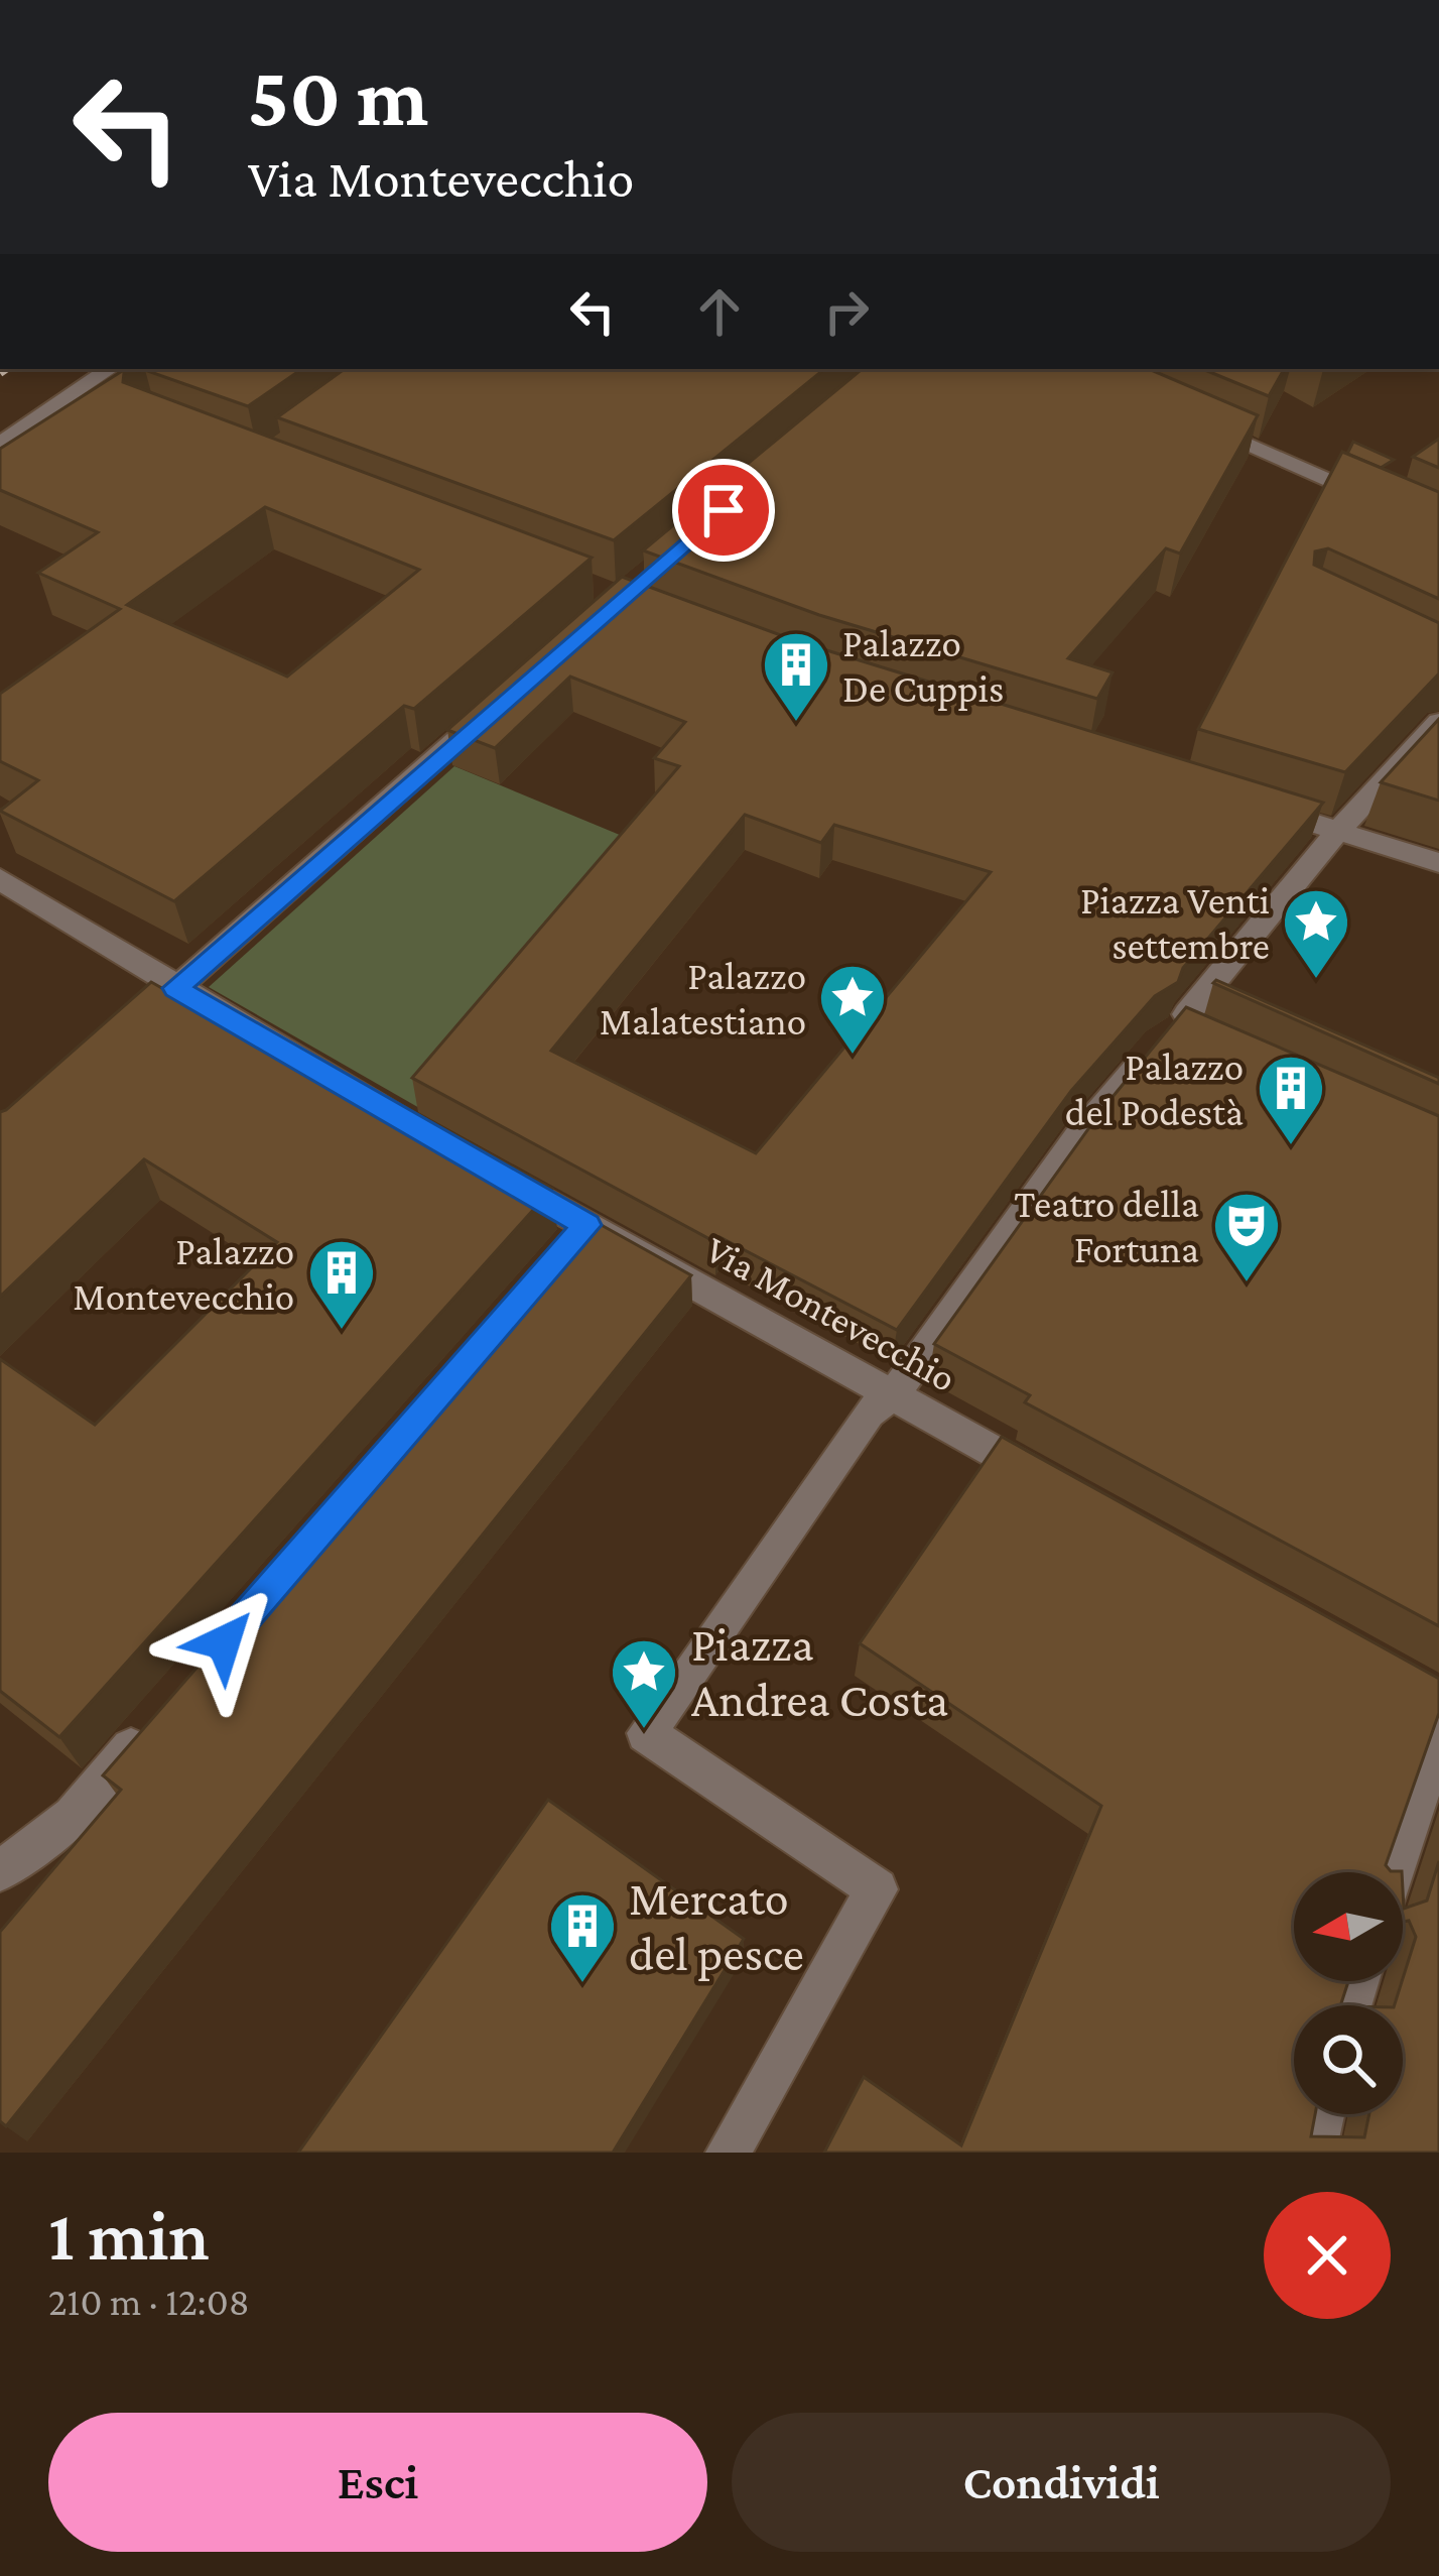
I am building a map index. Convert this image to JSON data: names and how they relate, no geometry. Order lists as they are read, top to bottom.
{
  "streets": {
    "street": ["Via Montevecchio"]
  },
  "places": {
    "building": [
      "Palazzo De Cuppis",
      "Palazzo del Podestà",
      "Palazzo Montevecchio",
      "Mercato del pesce"
    ],
    "place": ["Piazza Venti settembre", "Palazzo Malatestiano", "Piazza Andrea Costa"],
    "theatre": ["Teatro della Fortuna"]
  },
  "north": "left",
  "page": {
    "turn": ["50 m", "Via Montevecchio"],
    "heading": ["1 min", "210 m · 12:08"],
    "buttons": ["Esci", "Condividi"]
  }
}
